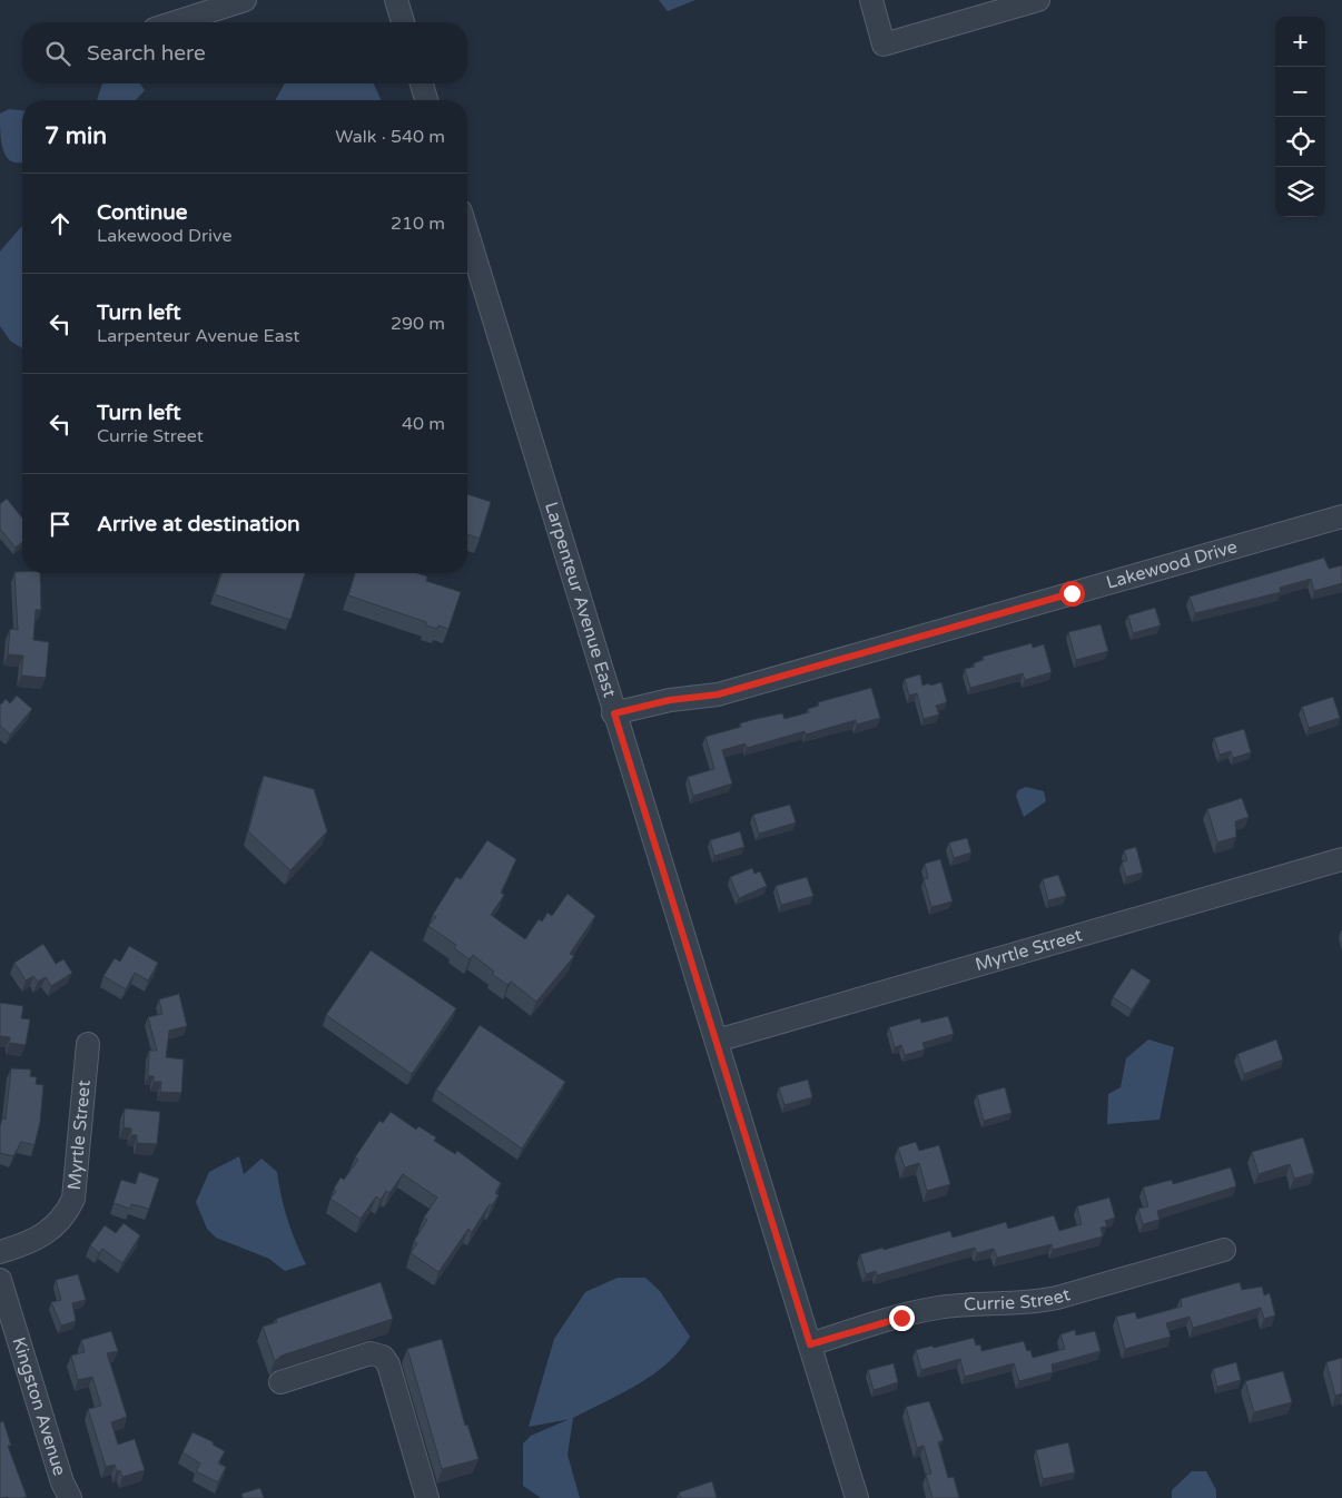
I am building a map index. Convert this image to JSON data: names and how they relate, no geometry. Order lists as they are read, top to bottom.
{
  "streets": {
    "street": [
      "Lakewood Drive",
      "Larpenteur Avenue East",
      "Myrtle Street",
      "Currie Street",
      "Kingston Avenue"
    ]
  },
  "crossings": [
    ["Lakewood Drive", "Larpenteur Avenue East"],
    ["Larpenteur Avenue East", "Myrtle Street"],
    ["Larpenteur Avenue East", "Currie Street"]
  ],
  "page": {
    "map_buttons": ["+", "−"],
    "search": "Search here",
    "heading": ["7 min", "Walk · 540 m"],
    "list": [
      ["Continue", "Lakewood Drive", "210 m"],
      ["Turn left", "Larpenteur Avenue East", "290 m"],
      ["Turn left", "Currie Street", "40 m"],
      "Arrive at destination"
    ]
  }
}
